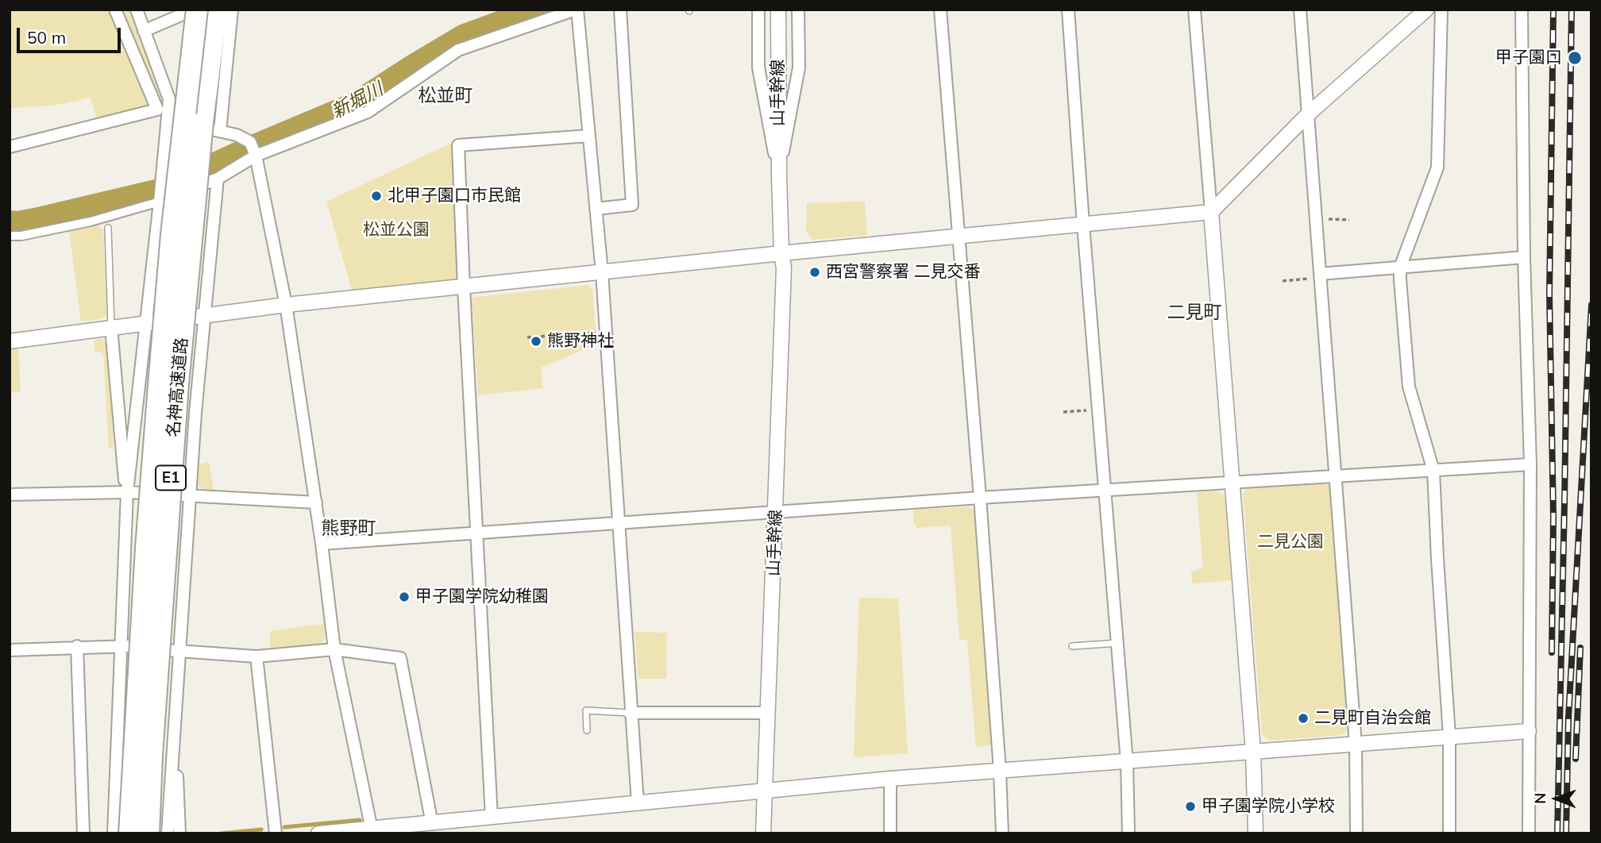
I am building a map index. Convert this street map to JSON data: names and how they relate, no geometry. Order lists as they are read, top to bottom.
{
  "streets": {
    "highway": ["名神高速道路", "E1"],
    "street": ["山手幹線"]
  },
  "districts": ["松並町", "二見町", "熊野町"],
  "water": ["新堀川"],
  "parks": ["松並公園", "二見公園"],
  "places": [
    "甲子園口",
    "北甲子園口市民館",
    "西宮警察署 二見交番",
    "熊野神社",
    "甲子園学院幼稚園",
    "二見町自治会館",
    "甲子園学院小学校"
  ],
  "scale_bar": "50 m",
  "north": "left"
}
